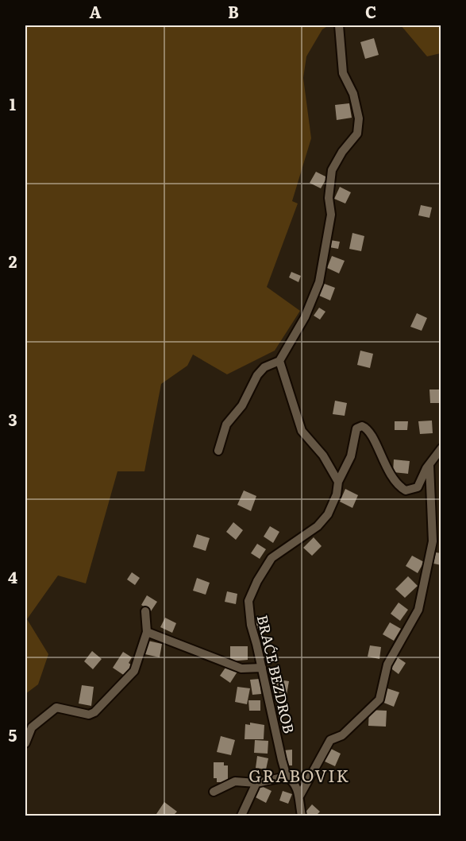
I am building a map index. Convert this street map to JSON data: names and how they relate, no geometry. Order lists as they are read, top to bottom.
{
  "streets": {
    "street": ["BRAĆE BEZDROB"]
  },
  "districts": ["GRABOVIK"],
  "grid": {
    "columns": ["A", "B", "C"],
    "rows": [
      "1",
      "2",
      "3",
      "4",
      "5"
    ]
  }
}
